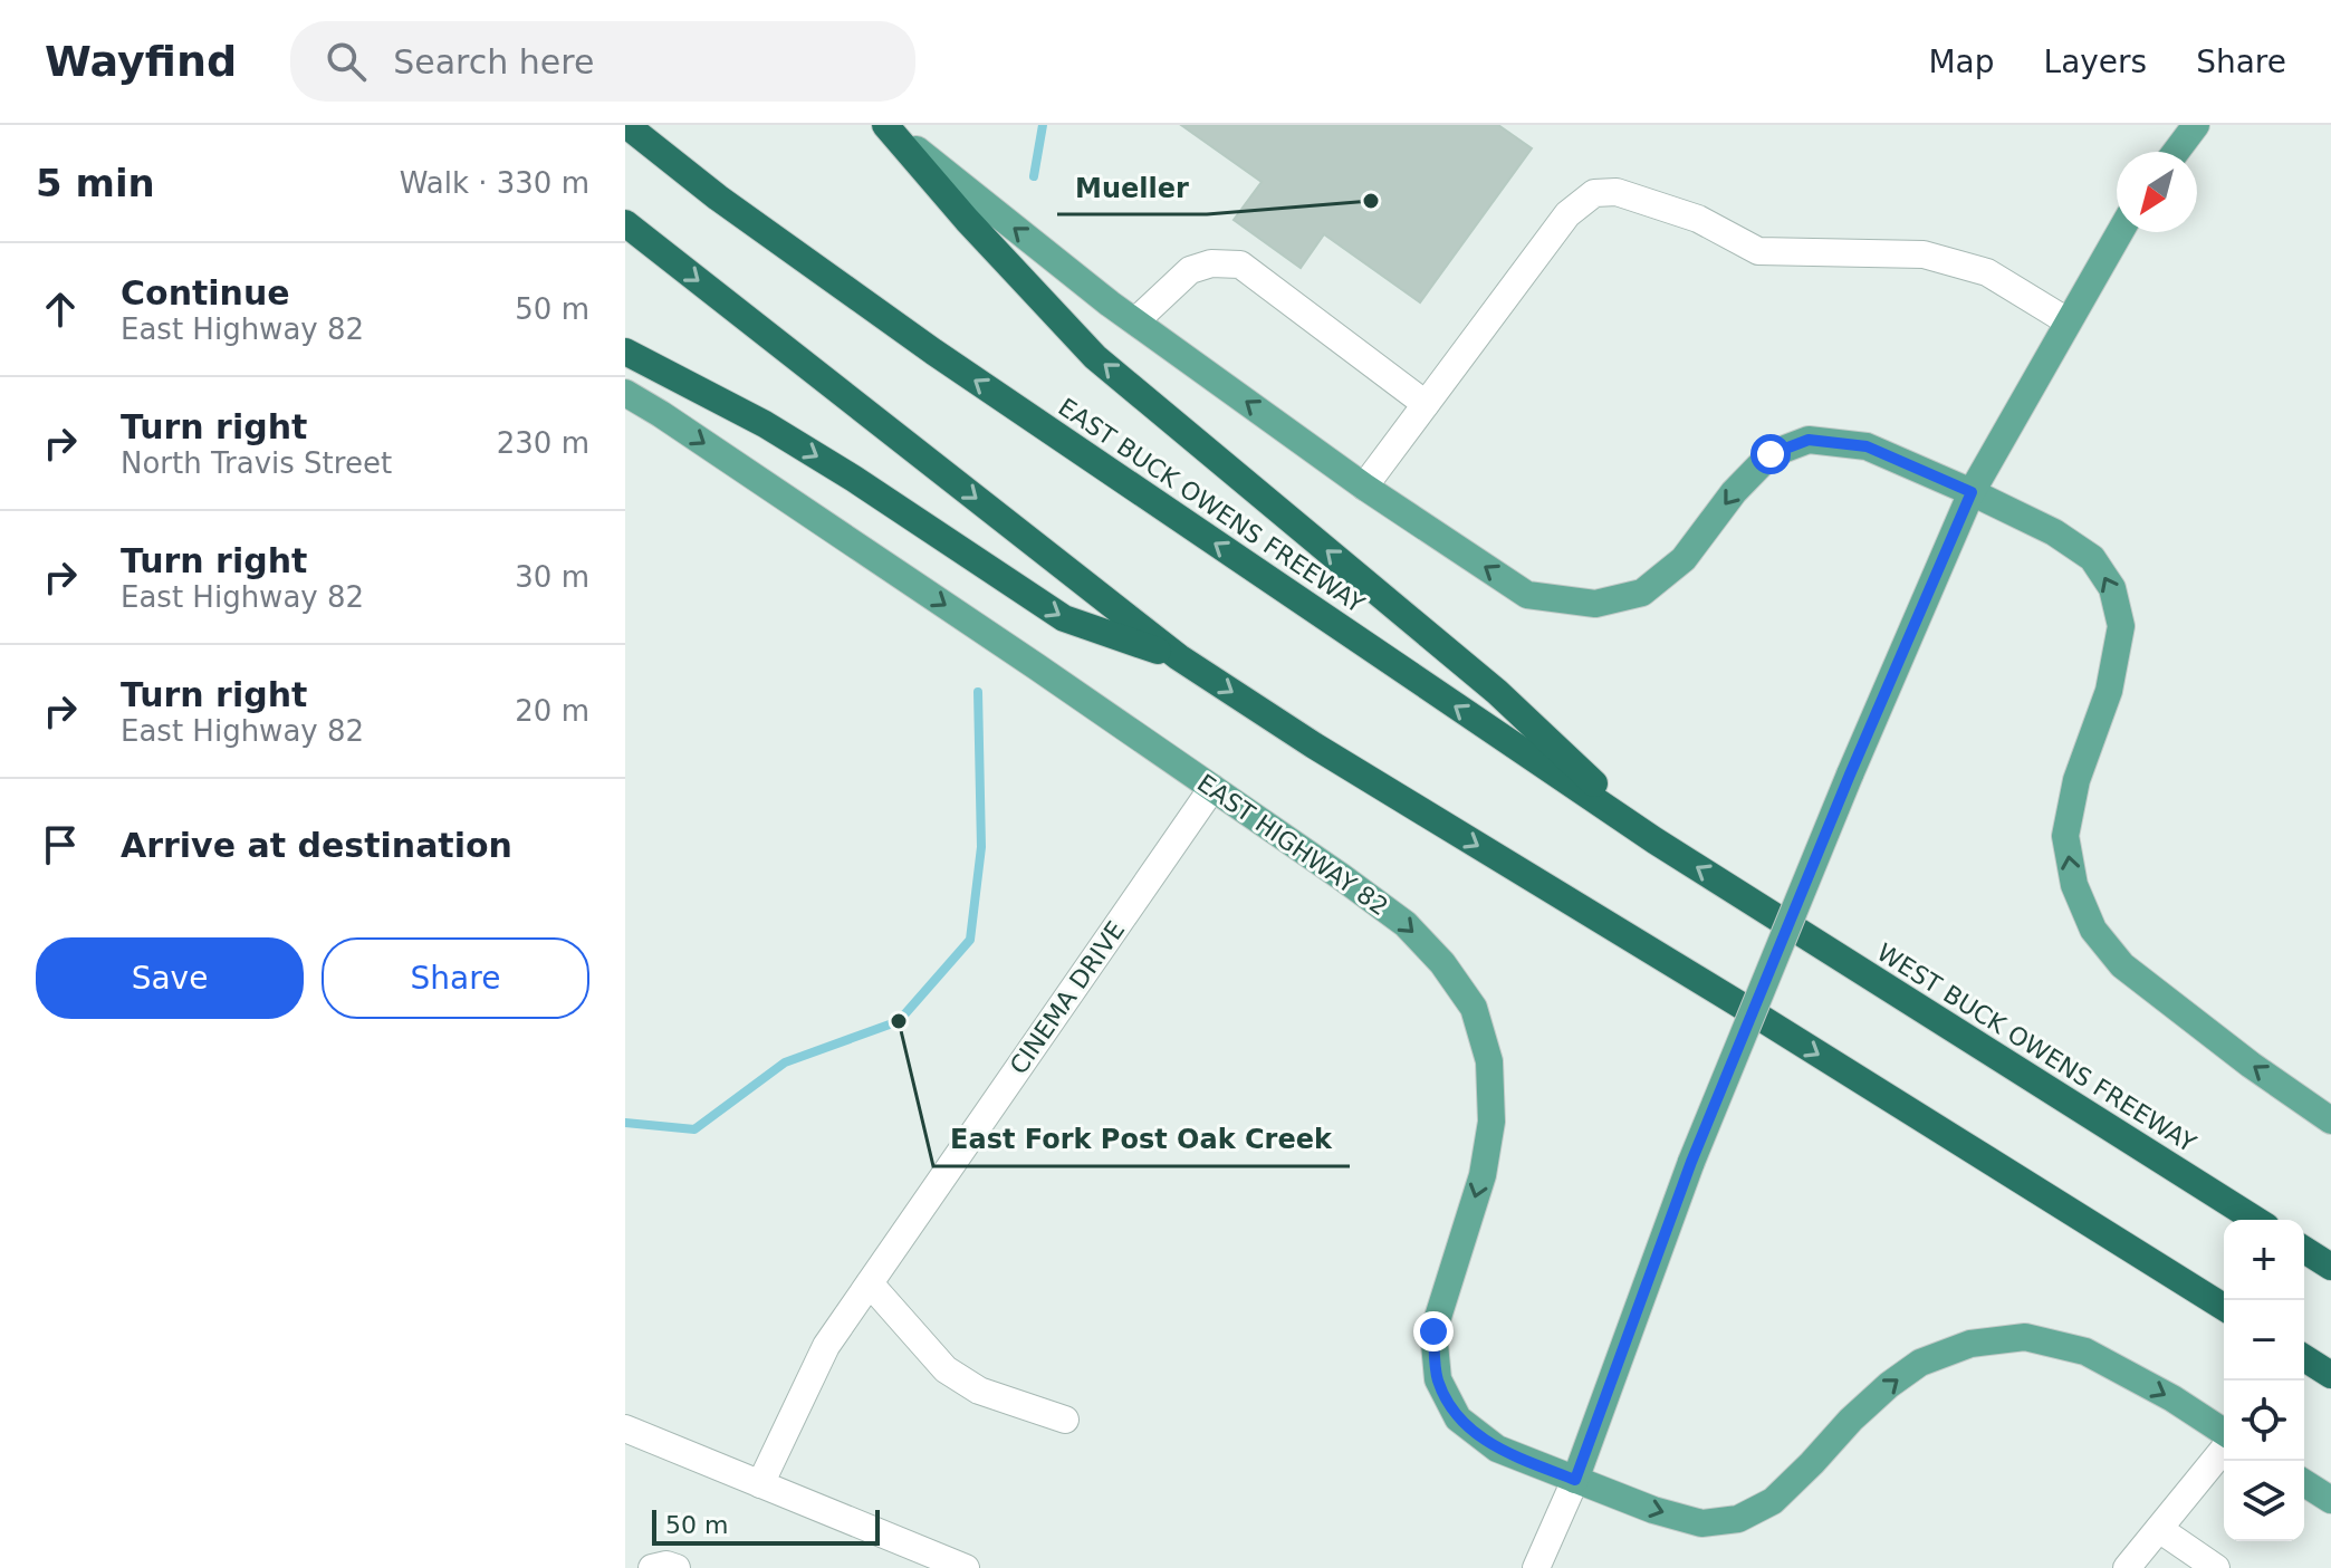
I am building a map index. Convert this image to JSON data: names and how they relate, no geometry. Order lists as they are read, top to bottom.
{
  "streets": {
    "highway": ["EAST BUCK OWENS FREEWAY", "WEST BUCK OWENS FREEWAY"],
    "main road": ["EAST HIGHWAY 82"],
    "street": ["CINEMA DRIVE"]
  },
  "crossings": [
    ["EAST BUCK OWENS FREEWAY", "WEST BUCK OWENS FREEWAY"],
    ["EAST HIGHWAY 82", "CINEMA DRIVE"]
  ],
  "one_way": ["EAST HIGHWAY 82"],
  "places": ["Mueller", "East Fork Post Oak Creek"],
  "scale_bar": "50 m",
  "north": "bottom left",
  "page": {
    "header": "Wayfind",
    "search": "Search here",
    "nav": ["Map", "Layers", "Share"],
    "heading": ["5 min", "Walk · 330 m"],
    "list": [
      ["Continue", "East Highway 82", "50 m"],
      ["Turn right", "North Travis Street", "230 m"],
      ["Turn right", "East Highway 82", "30 m"],
      ["Turn right", "East Highway 82", "20 m"],
      "Arrive at destination"
    ],
    "buttons": ["Save", "Share"],
    "map_buttons": ["+", "−"],
    "scale": "50 m"
  }
}
